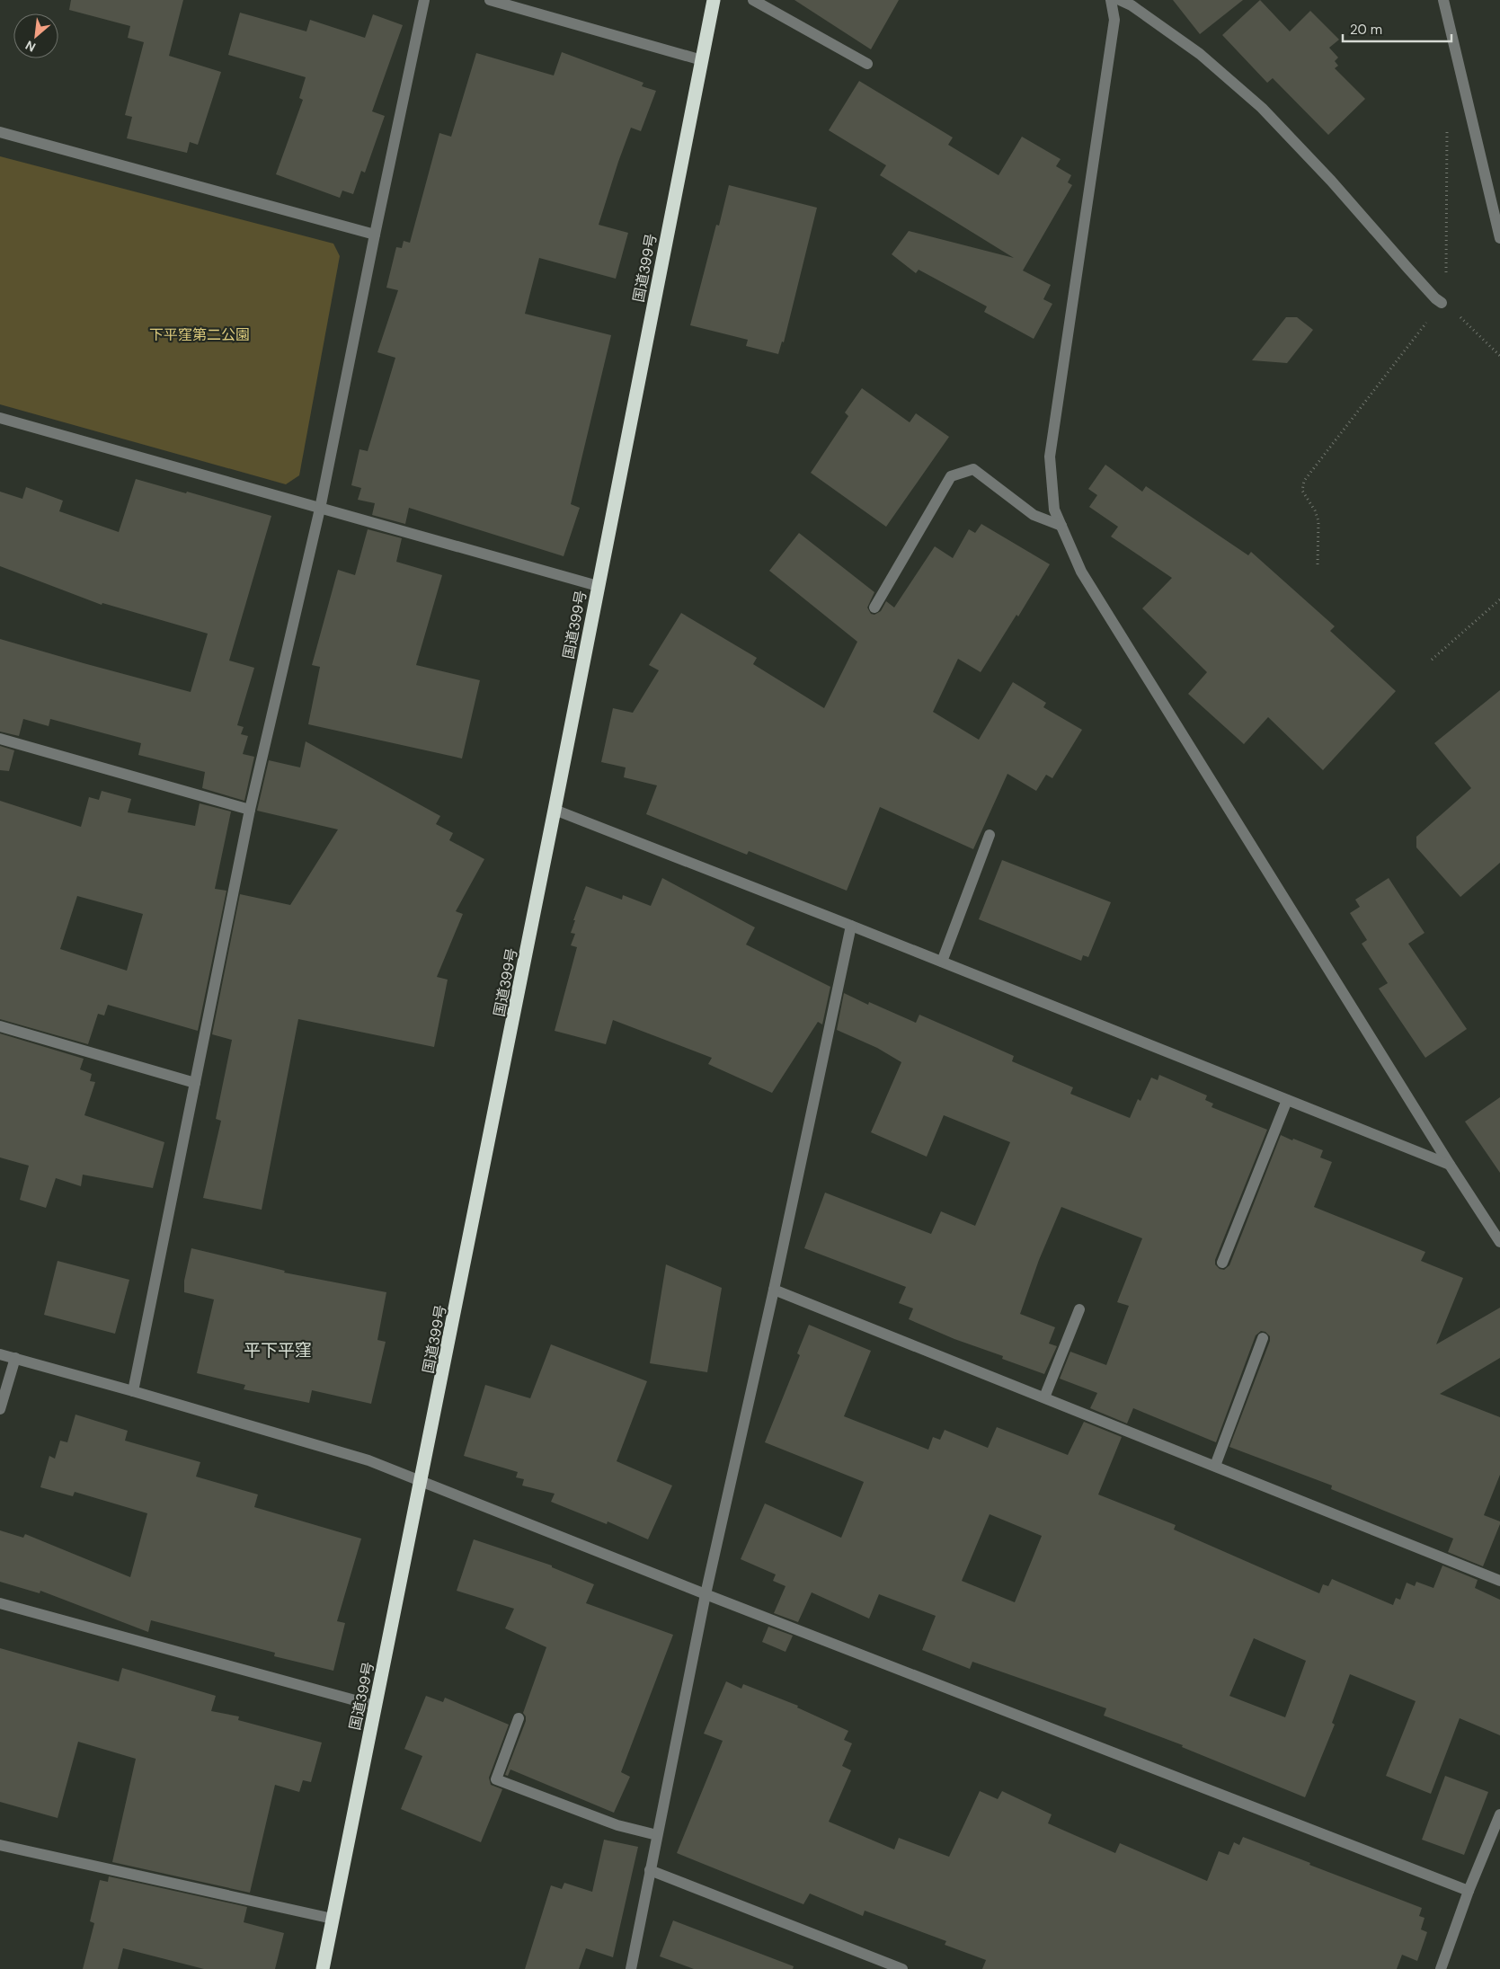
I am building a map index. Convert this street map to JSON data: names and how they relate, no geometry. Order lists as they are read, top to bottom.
{
  "streets": {
    "highway": ["国道399号"]
  },
  "districts": ["平下平窪"],
  "parks": ["下平窪第二公園"],
  "scale_bar": "20 m",
  "north": "bottom left"
}
